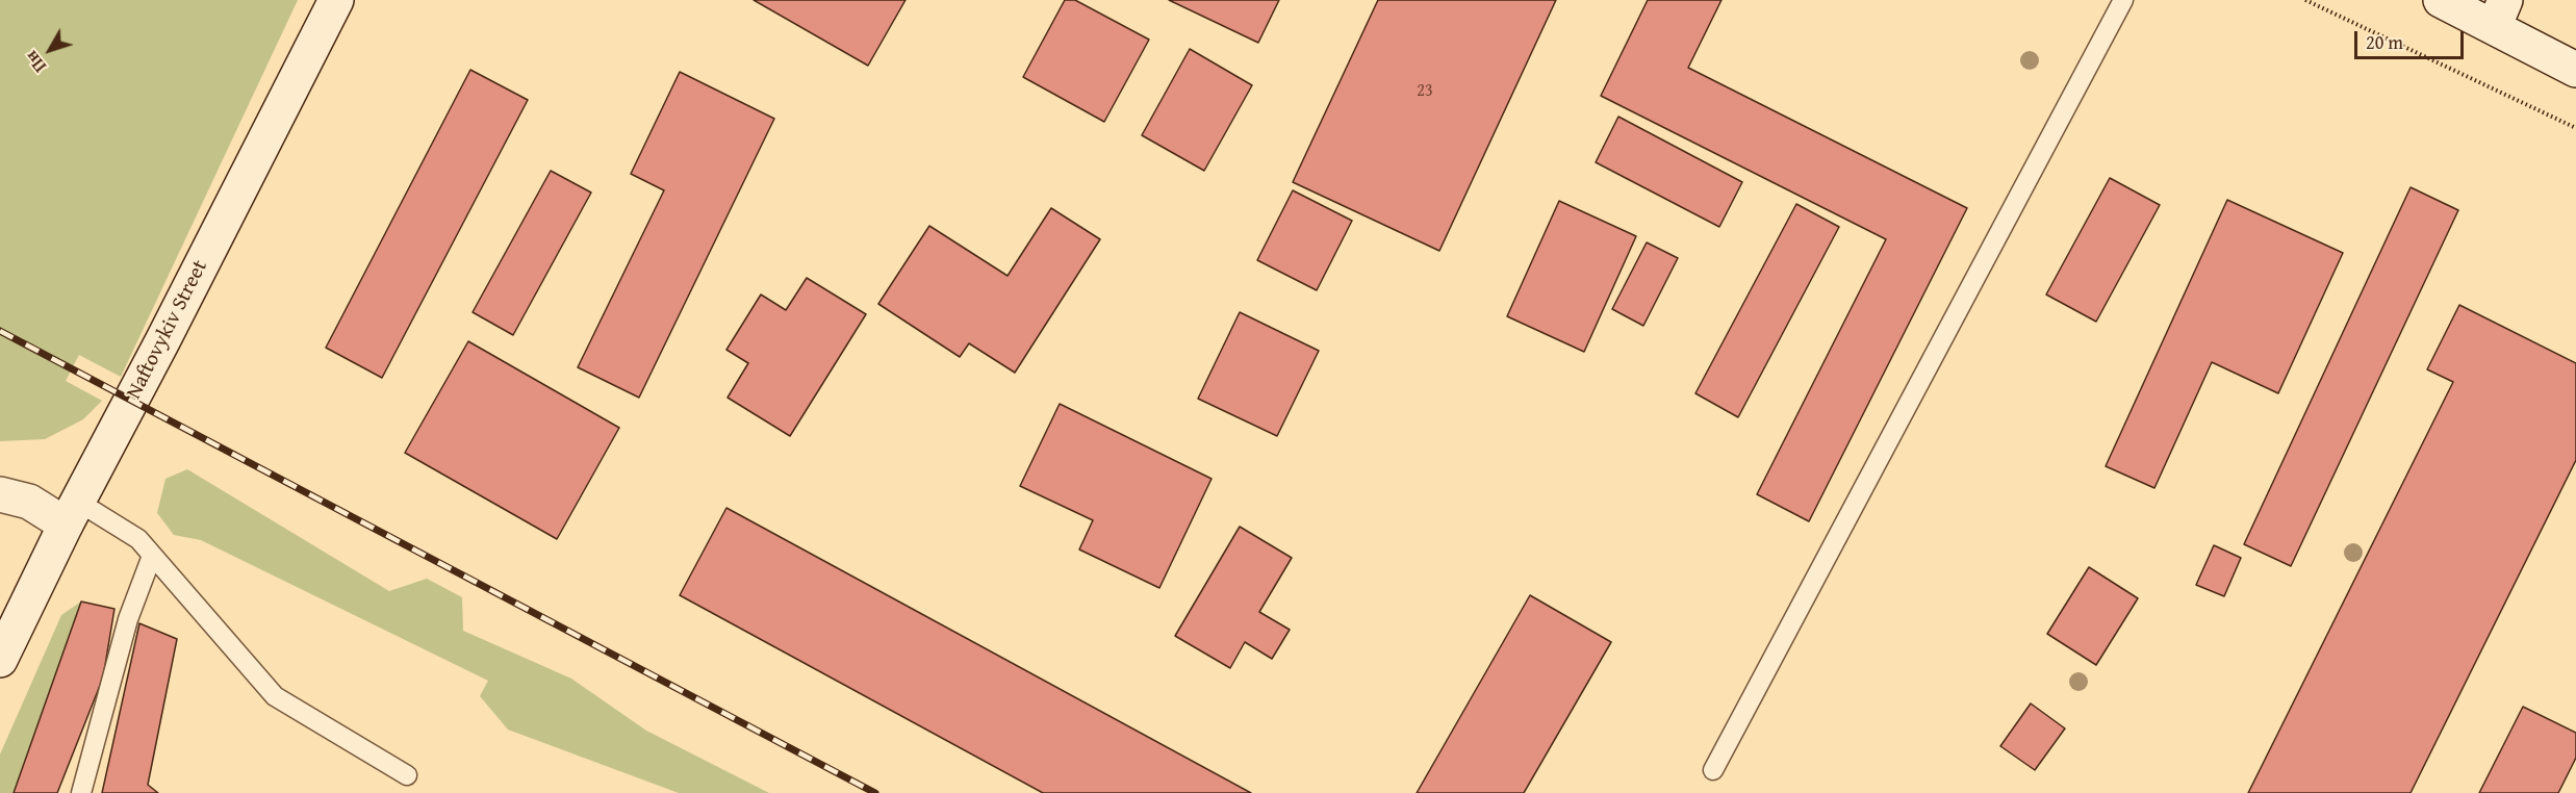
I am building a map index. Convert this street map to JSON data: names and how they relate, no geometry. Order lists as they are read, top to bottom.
{
  "streets": {
    "street": ["Naftovykiv Street"]
  },
  "house_numbers": ["23"],
  "scale_bar": "20 m",
  "north": "bottom left"
}
